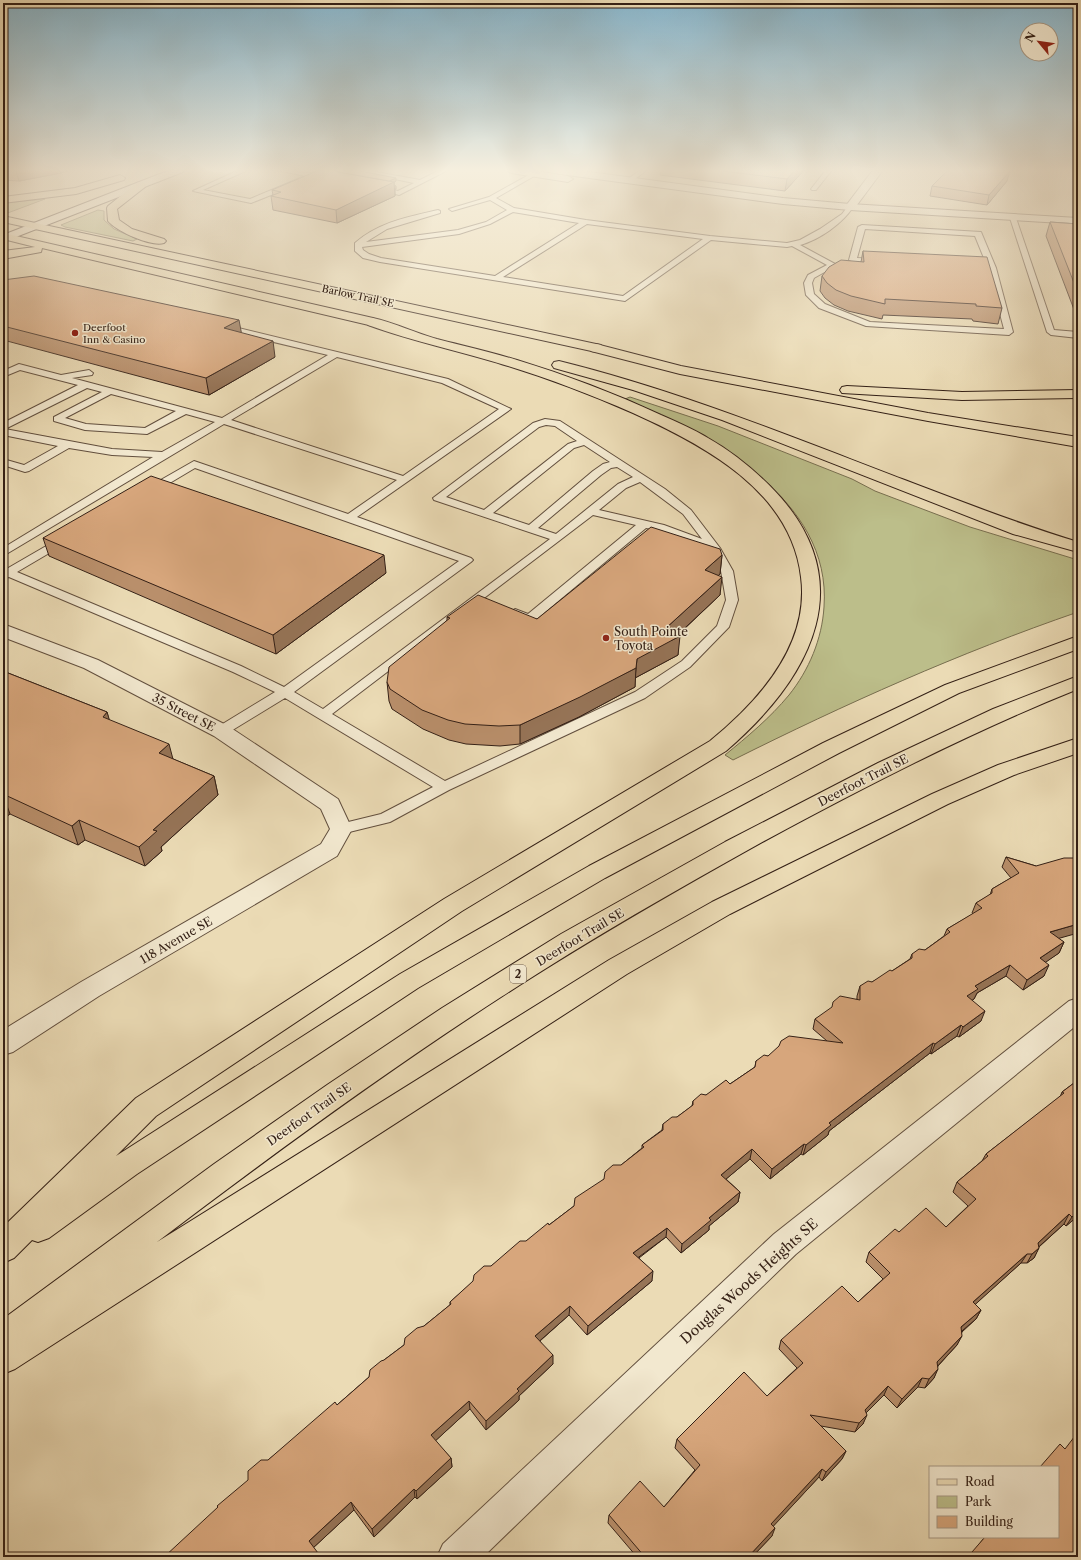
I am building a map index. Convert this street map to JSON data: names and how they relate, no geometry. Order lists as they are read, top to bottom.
{
  "streets": {
    "main road": ["Barlow Trail SE", "Deerfoot Trail SE", "2"],
    "street": ["35 Street SE", "118 Avenue SE", "Douglas Woods Heights SE"]
  },
  "crossings": [
    ["35 Street SE", "118 Avenue SE"]
  ],
  "places": ["Deerfoot Inn & Casino", "South Pointe Toyota"],
  "legend": ["Road", "Park", "Building"],
  "north": "top left"
}
